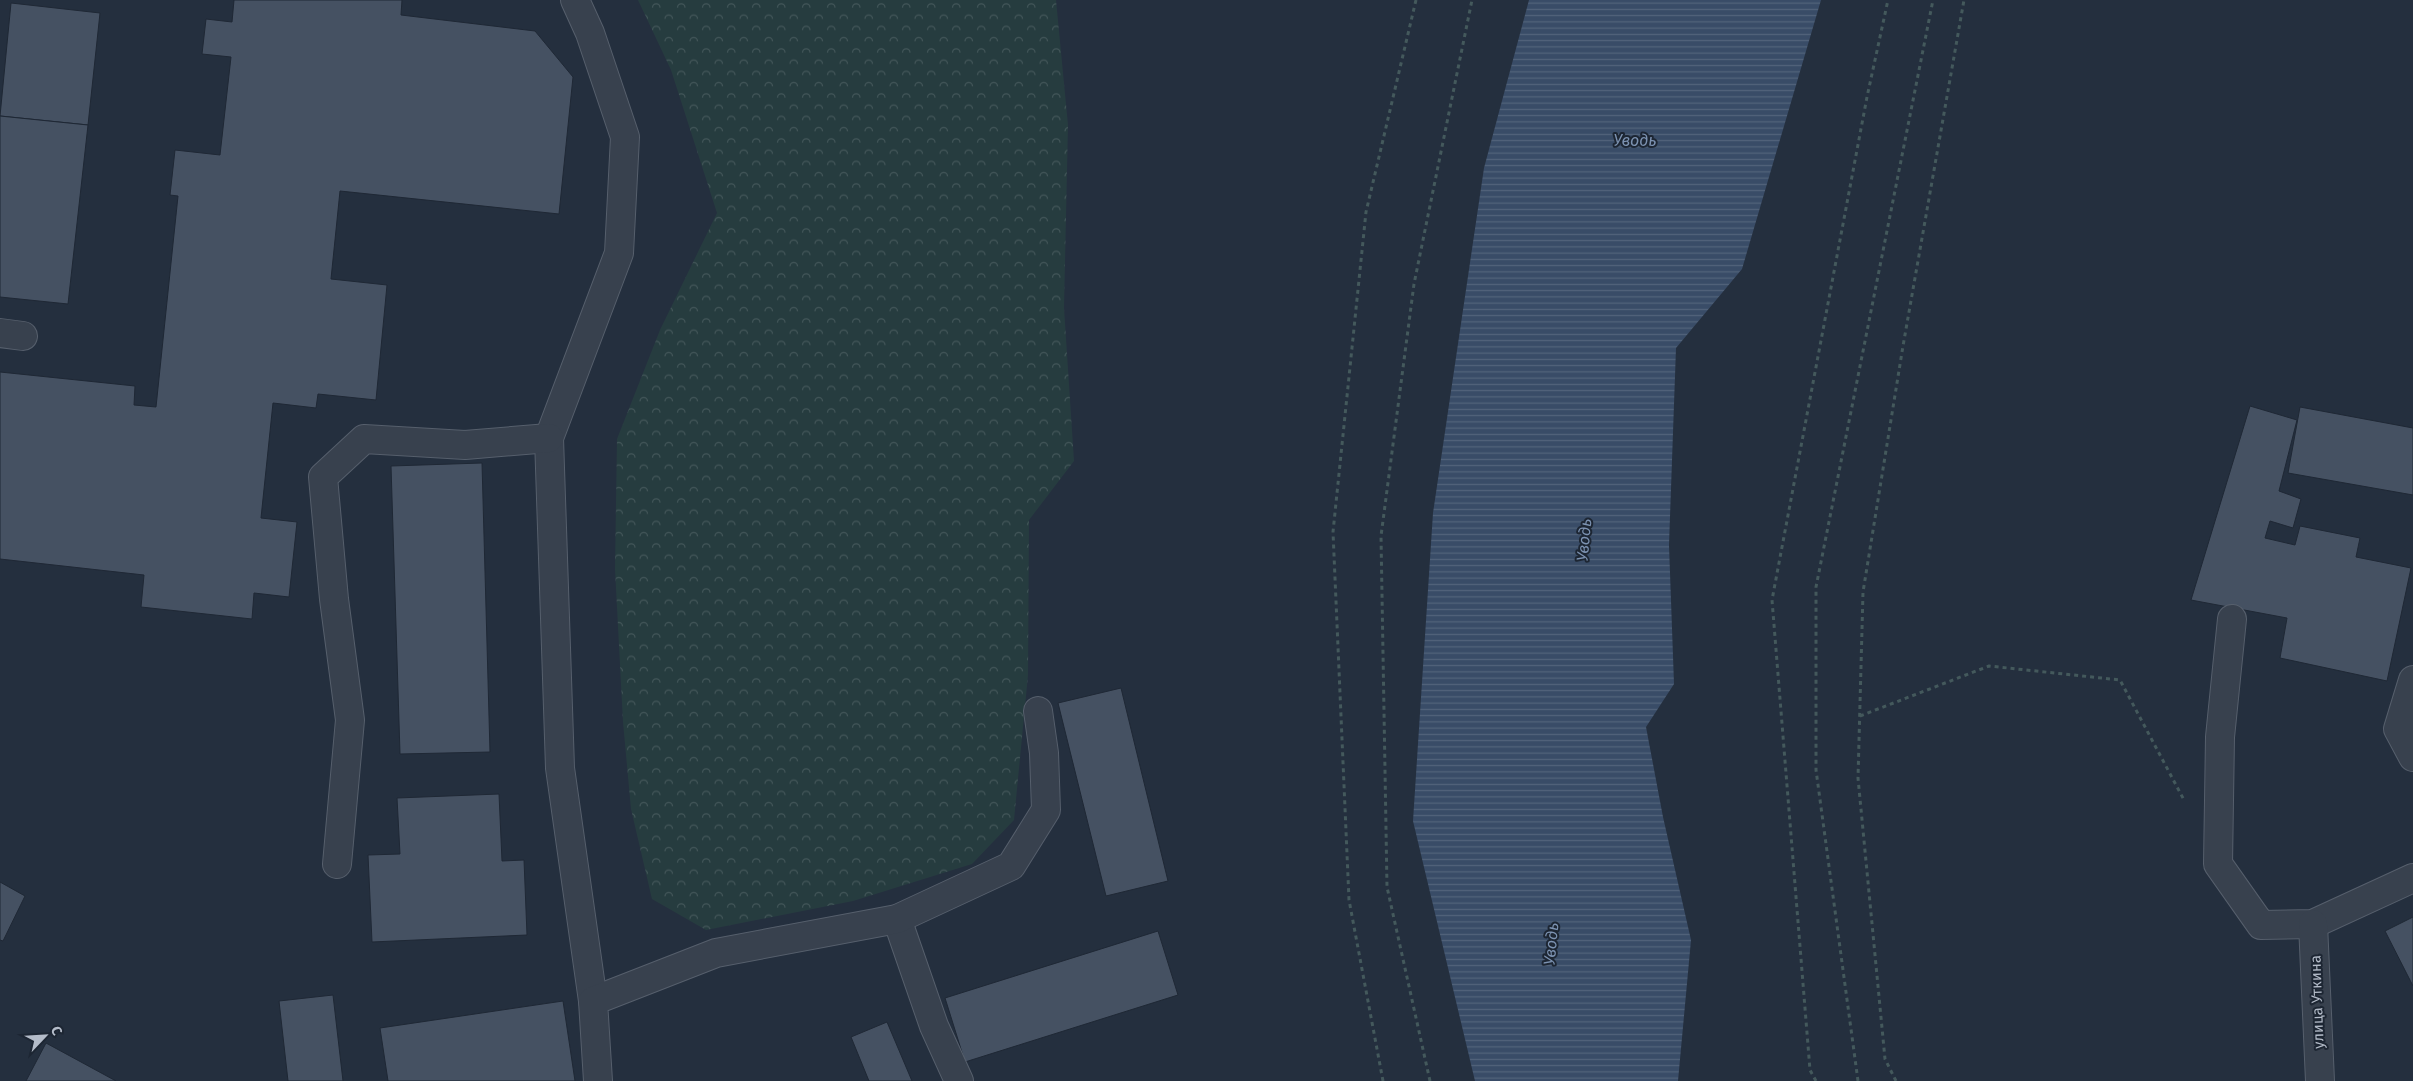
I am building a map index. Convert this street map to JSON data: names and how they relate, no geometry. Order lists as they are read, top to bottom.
{
  "streets": {
    "street": ["улица Уткина"]
  },
  "water": ["Уводь"],
  "north": "top right"
}
